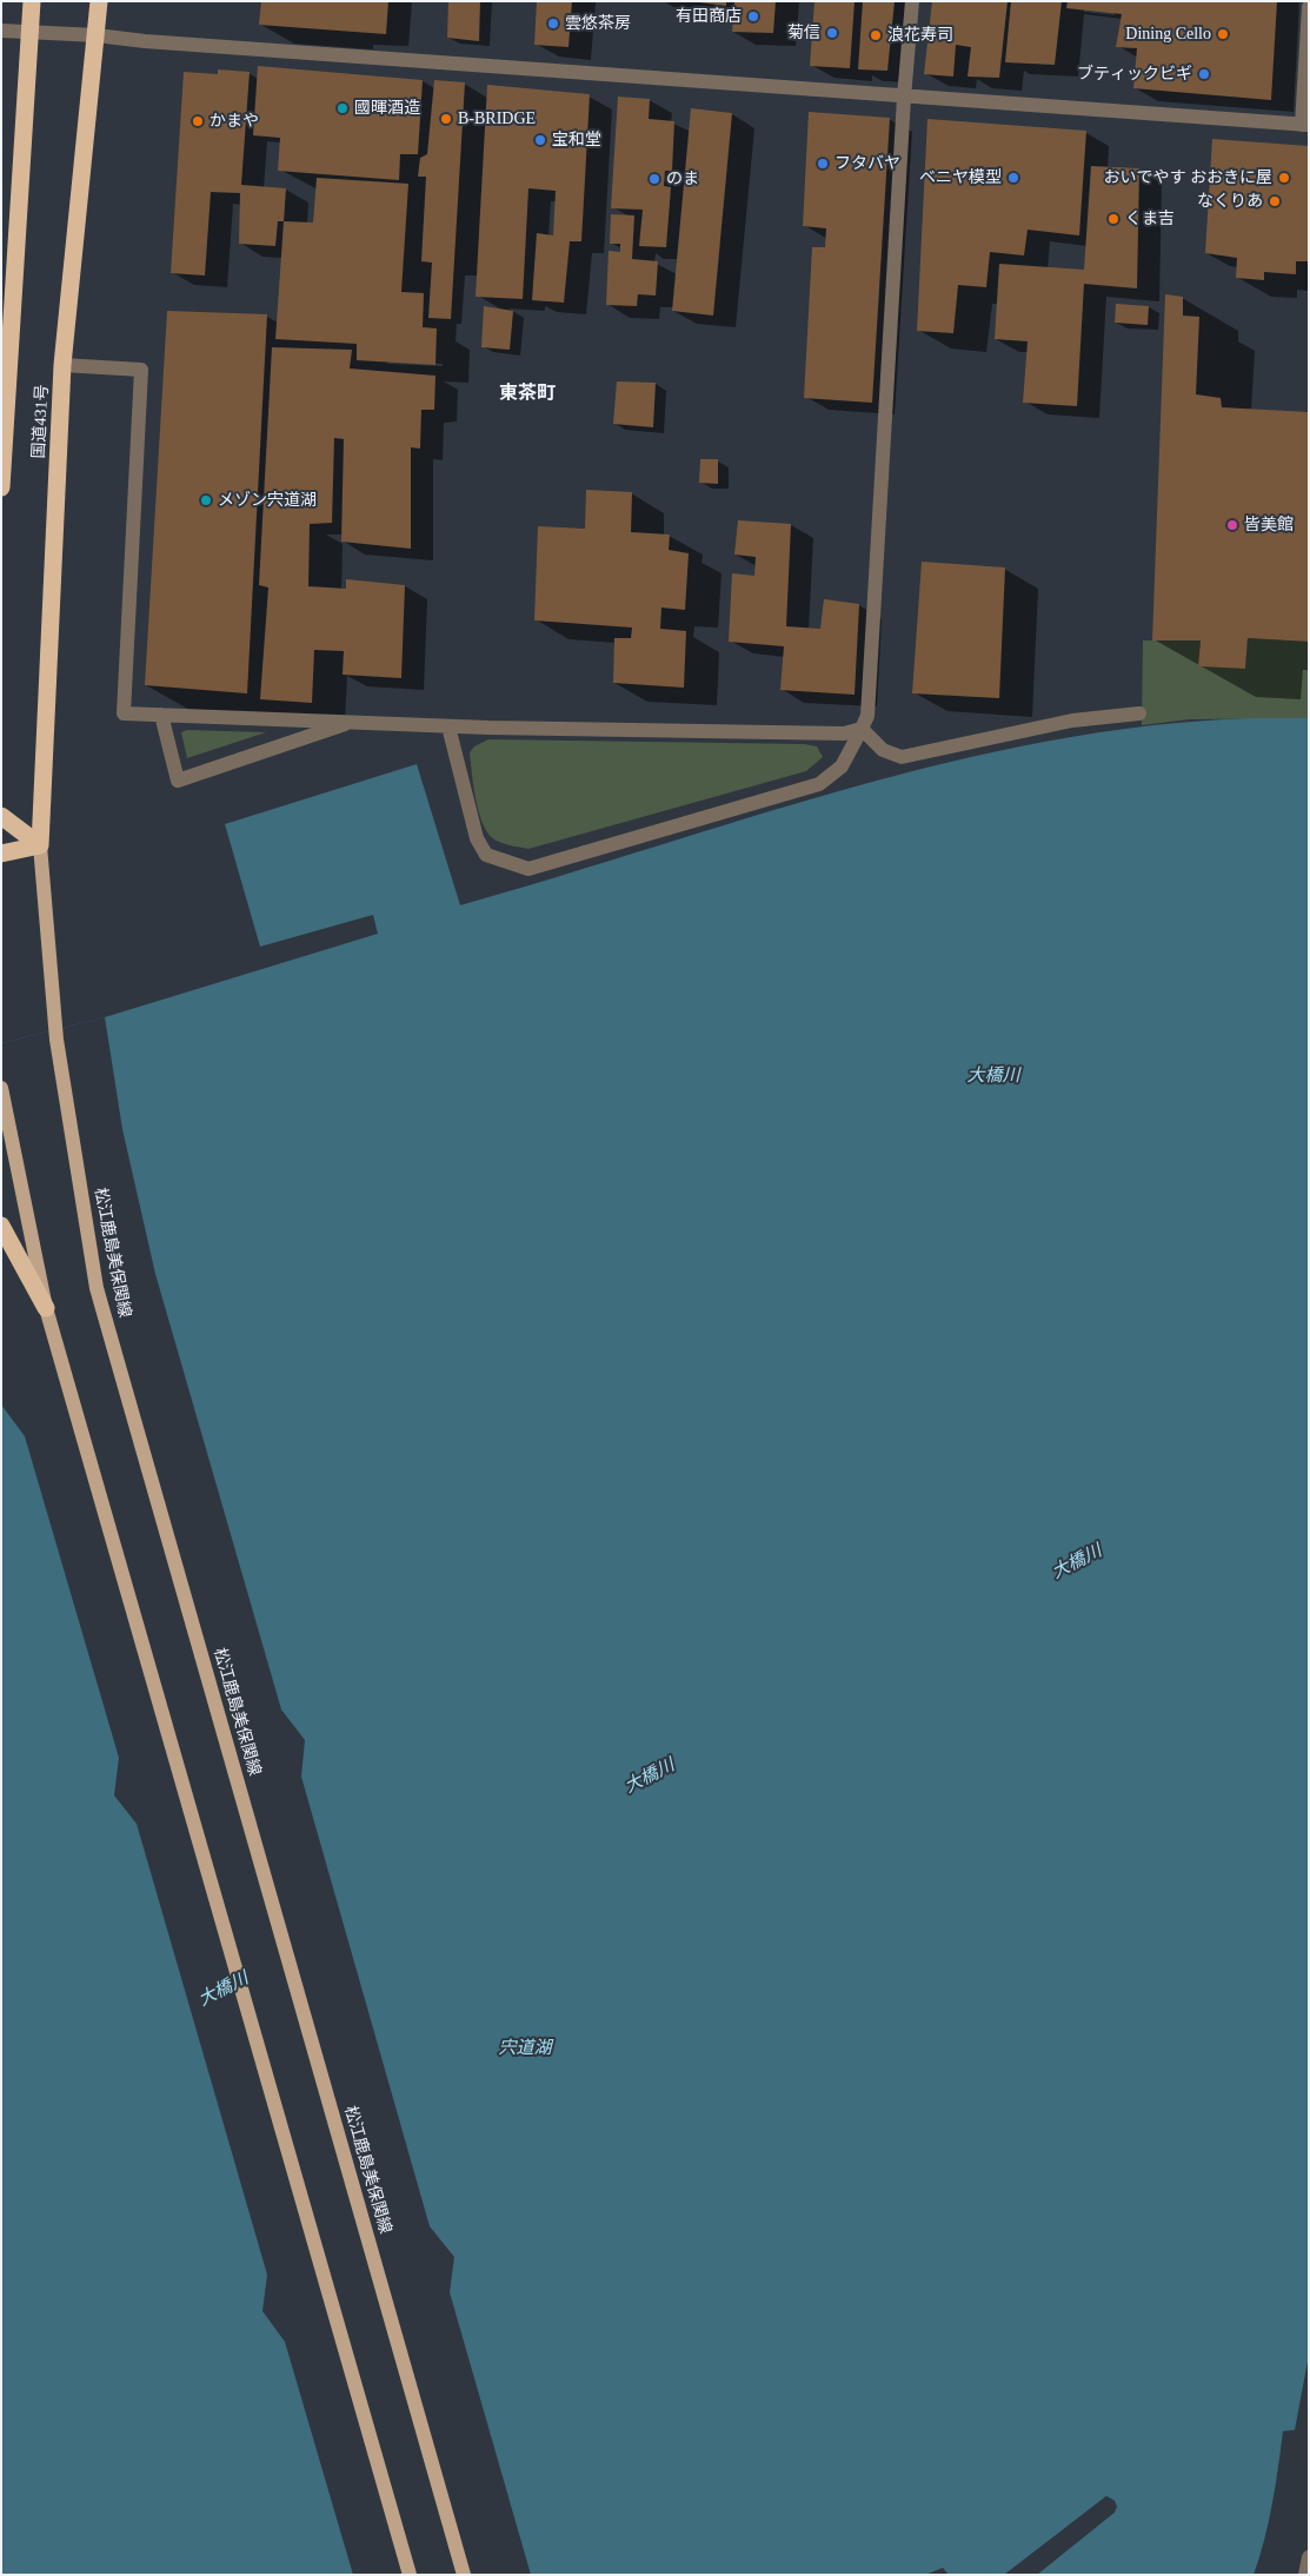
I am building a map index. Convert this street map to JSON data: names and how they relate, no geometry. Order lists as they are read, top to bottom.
{
  "streets": {
    "highway": ["国道431号"],
    "main road": ["松江鹿島美保関線"]
  },
  "crossings": [
    ["国道431号", "松江鹿島美保関線"]
  ],
  "districts": ["東茶町"],
  "water": ["大橋川", "宍道湖"],
  "places": [
    "有田商店",
    "雲悠茶房",
    "菊信",
    "Dining Cello",
    "浪花寿司",
    "ブティックビギ",
    "國暉酒造",
    "B-BRIDGE",
    "かまや",
    "宝和堂",
    "フタバヤ",
    "ベニヤ模型",
    "おいでやす おおきに屋",
    "のま",
    "なくりあ",
    "くま吉",
    "メゾン宍道湖",
    "皆美館"
  ]
}
